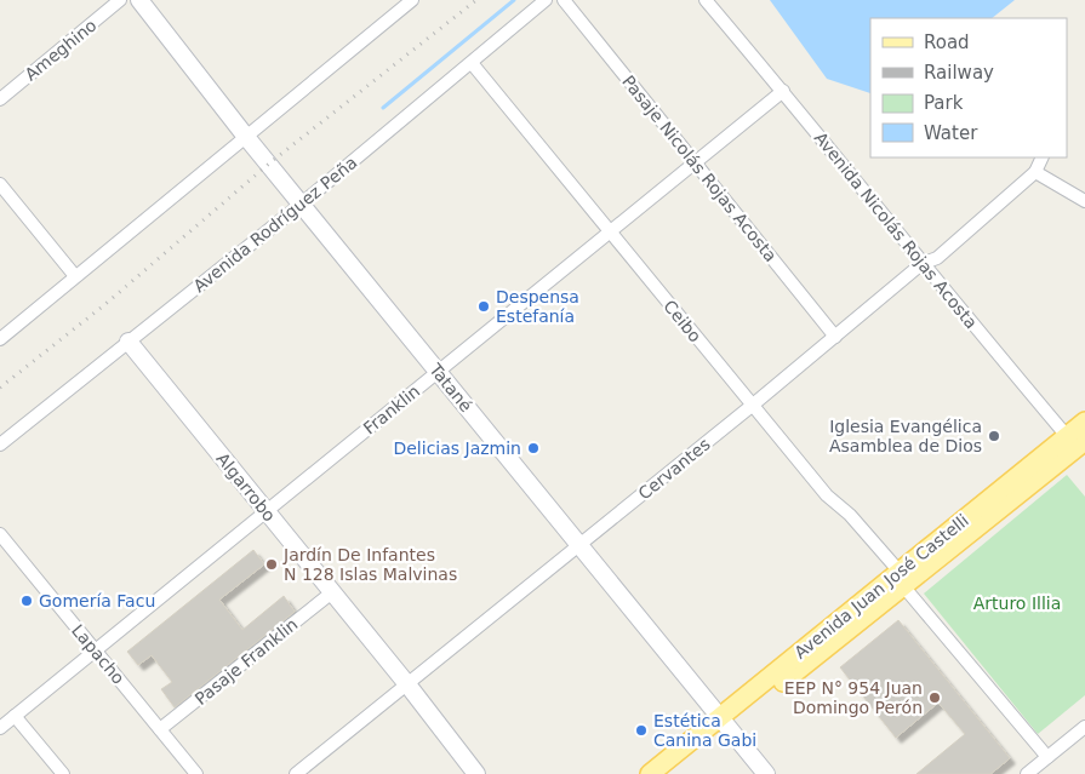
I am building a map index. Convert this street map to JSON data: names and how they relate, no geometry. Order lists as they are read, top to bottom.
{
  "streets": {
    "main road": ["Avenida Juan José Castelli"],
    "street": [
      "Ameghino",
      "Pasaje Nicolás Rojas Acosta",
      "Avenida Rodríguez Peña",
      "Avenida Nicolás Rojas Acosta",
      "Ceibo",
      "Tatané",
      "Franklin",
      "Cervantes",
      "Algarrobo",
      "Lapacho",
      "Pasaje Franklin"
    ]
  },
  "crossings": [
    ["Pasaje Nicolás Rojas Acosta", "Franklin"],
    ["Pasaje Nicolás Rojas Acosta", "Cervantes"],
    ["Avenida Rodríguez Peña", "Ceibo"],
    ["Avenida Rodríguez Peña", "Tatané"],
    ["Avenida Rodríguez Peña", "Algarrobo"],
    ["Avenida Nicolás Rojas Acosta", "Franklin"],
    ["Avenida Nicolás Rojas Acosta", "Cervantes"],
    ["Avenida Nicolás Rojas Acosta", "Avenida Juan José Castelli"],
    ["Ceibo", "Franklin"],
    ["Ceibo", "Cervantes"],
    ["Ceibo", "Avenida Juan José Castelli"],
    ["Tatané", "Franklin"],
    ["Tatané", "Cervantes"],
    ["Tatané", "Avenida Juan José Castelli"],
    ["Franklin", "Algarrobo"],
    ["Franklin", "Lapacho"],
    ["Cervantes", "Algarrobo"],
    ["Algarrobo", "Pasaje Franklin"],
    ["Lapacho", "Pasaje Franklin"]
  ],
  "parks": ["Arturo Illia"],
  "places": [
    "Despensa Estefanía",
    "Iglesia Evangélica Asamblea de Dios",
    "Delicias Jazmin",
    "Jardín De Infantes N 128 Islas Malvinas",
    "Gomería Facu",
    "EEP N° 954 Juan Domingo Perón",
    "Estética Canina Gabi"
  ],
  "legend": [
    "Road",
    "Railway",
    "Park",
    "Water"
  ]
}
